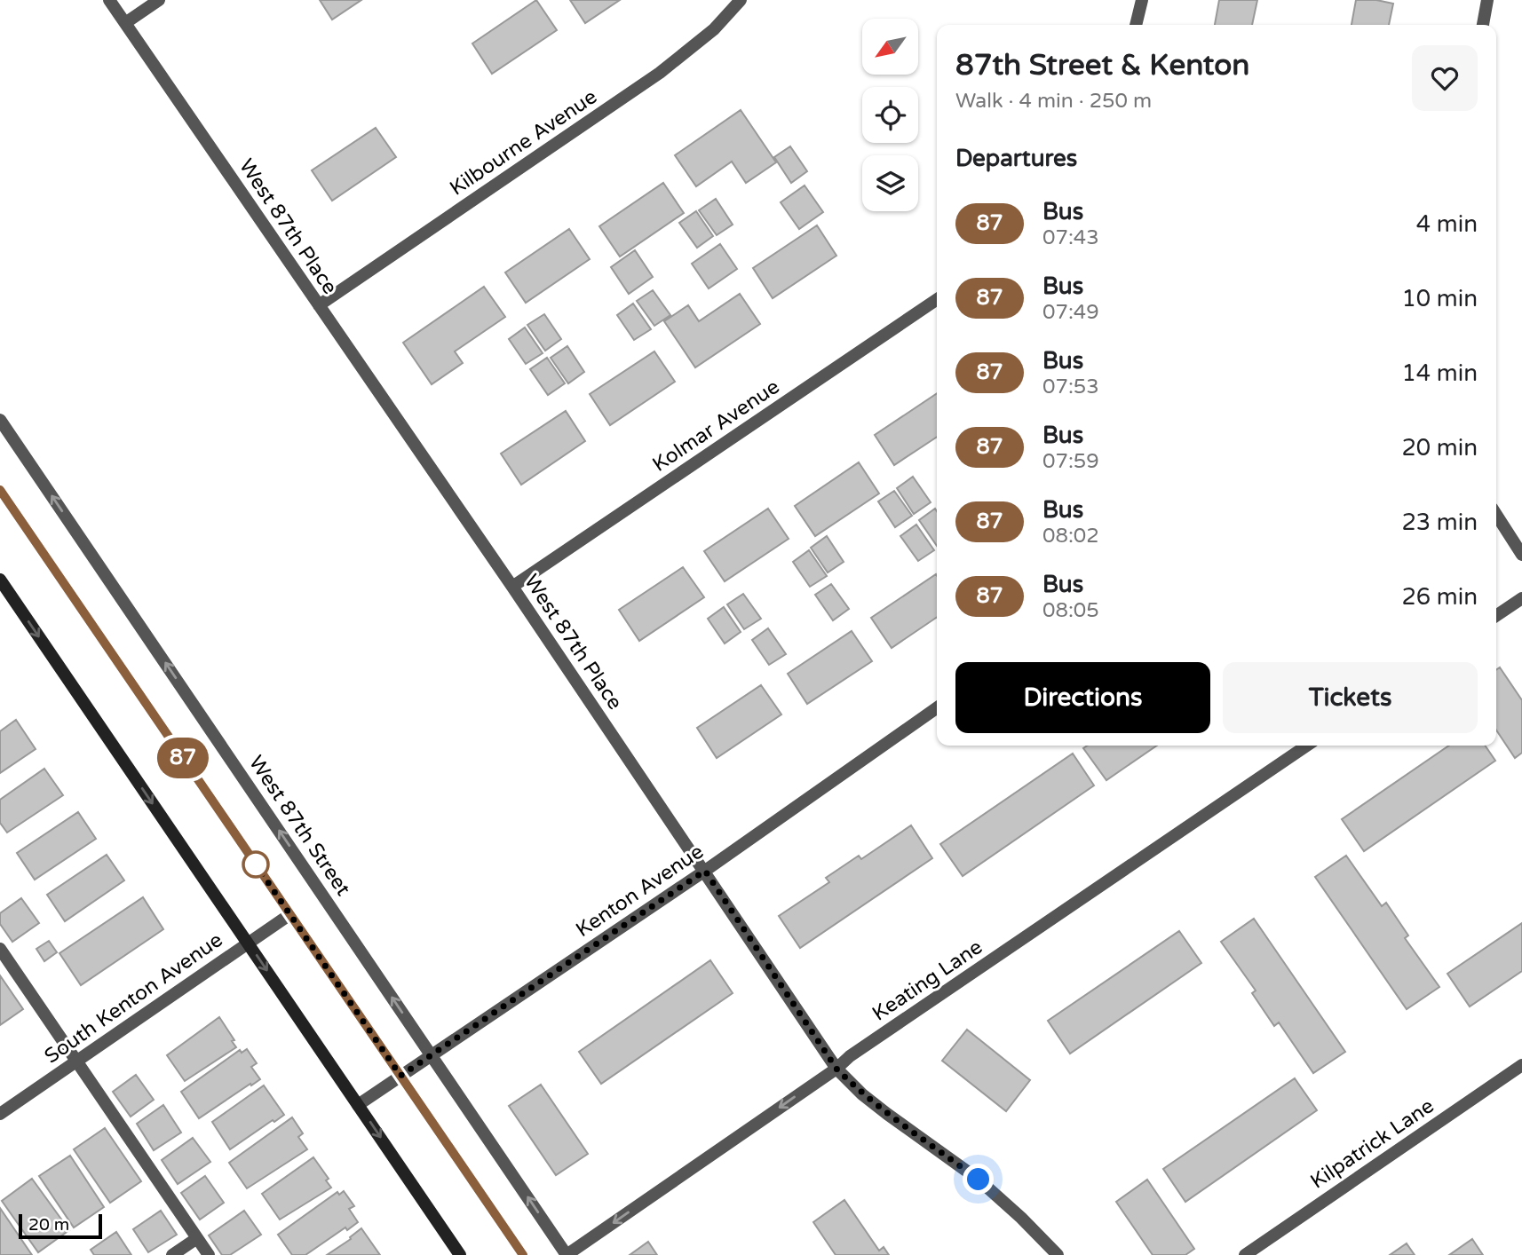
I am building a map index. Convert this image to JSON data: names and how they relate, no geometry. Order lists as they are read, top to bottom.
{
  "streets": {
    "street": [
      "Kilbourne Avenue",
      "West 87th Place",
      "Kolmar Avenue",
      "West 87th Street",
      "Kenton Avenue",
      "Keating Lane",
      "South Kenton Avenue",
      "Kilpatrick Lane"
    ]
  },
  "crossings": [
    ["Kilbourne Avenue", "West 87th Place"],
    ["West 87th Place", "Kolmar Avenue"],
    ["West 87th Place", "Kenton Avenue"],
    ["West 87th Place", "Keating Lane"],
    ["West 87th Street", "Kenton Avenue"],
    ["West 87th Street", "Keating Lane"]
  ],
  "one_way": ["West 87th Street", "Keating Lane"],
  "lines": ["bus line 87"],
  "scale_bar": "20 m",
  "north": "bottom left",
  "page": {
    "on_map": "87",
    "heading": [
      ["87th Street & Kenton", "Walk · 4 min · 250 m"],
      "Departures"
    ],
    "list": [
      {
        "mark": "87",
        "name": "Bus",
        "note": "07:43",
        "value": "4 min"
      },
      {
        "mark": "87",
        "name": "Bus",
        "note": "07:49",
        "value": "10 min"
      },
      {
        "mark": "87",
        "name": "Bus",
        "note": "07:53",
        "value": "14 min"
      },
      {
        "mark": "87",
        "name": "Bus",
        "note": "07:59",
        "value": "20 min"
      },
      {
        "mark": "87",
        "name": "Bus",
        "note": "08:02",
        "value": "23 min"
      },
      {
        "mark": "87",
        "name": "Bus",
        "note": "08:05",
        "value": "26 min"
      }
    ],
    "buttons": ["Directions", "Tickets"],
    "scale": "20 m"
  }
}
